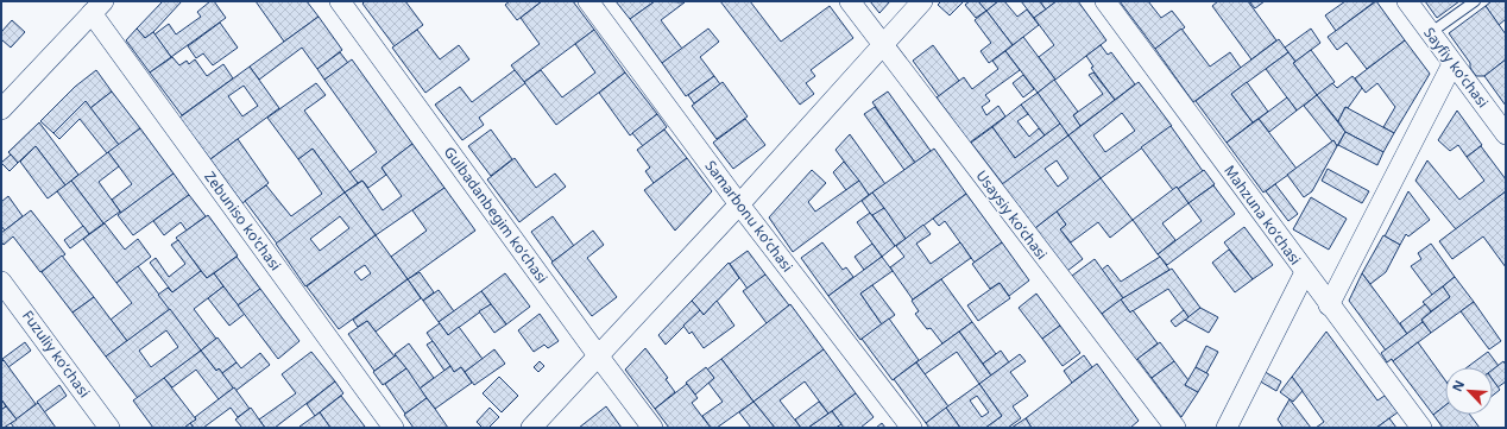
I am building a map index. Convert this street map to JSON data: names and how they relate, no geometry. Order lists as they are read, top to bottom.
{
  "streets": {
    "street": [
      "Sayfiy koʻchasi",
      "Gulbadanbegim koʻchasi",
      "Usaysiy koʻchasi",
      "Mahzuna koʻchasi",
      "Samarbonu koʻchasi",
      "Zebuniso ko'chasi",
      "Fuzuliy koʻchasi"
    ]
  },
  "north": "top left"
}
